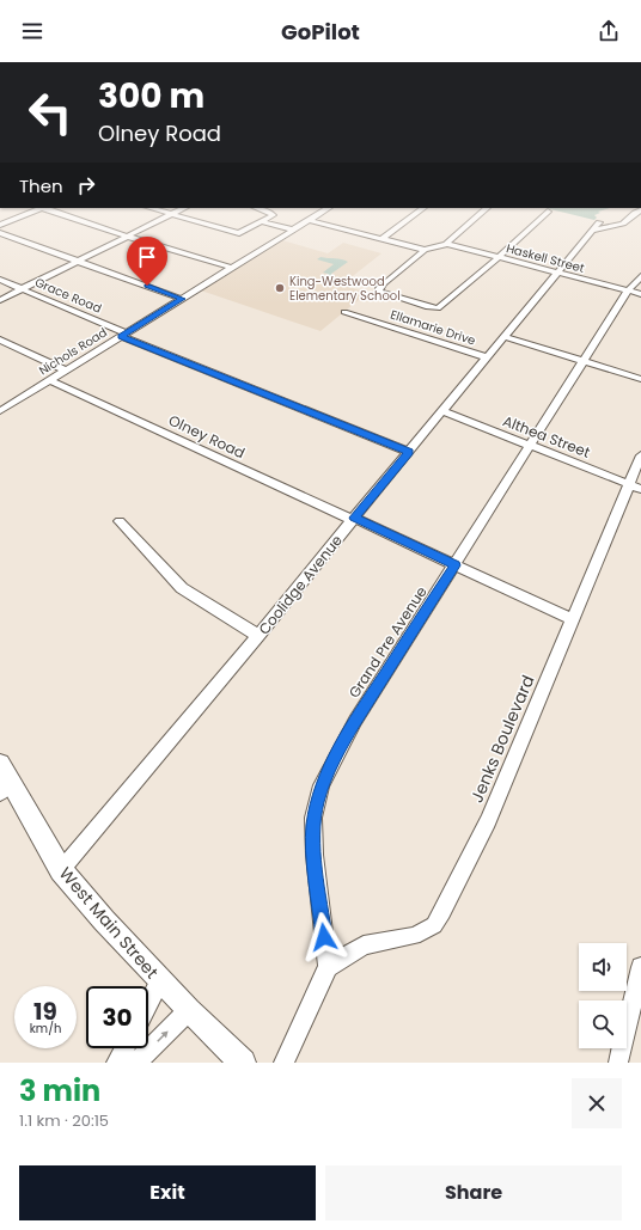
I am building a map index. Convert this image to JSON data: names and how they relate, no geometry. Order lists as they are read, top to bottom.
{
  "streets": {
    "main road": ["West Main Street"],
    "street": [
      "Haskell Street",
      "Grace Road",
      "Ellamarie Drive",
      "Nichols Road",
      "Olney Road",
      "Althea Street",
      "Coolidge Avenue",
      "Grand Pre Avenue",
      "Jenks Boulevard"
    ]
  },
  "crossings": [
    ["Haskell Street", "Coolidge Avenue"],
    ["Haskell Street", "Grand Pre Avenue"],
    ["Grace Road", "Nichols Road"],
    ["Grace Road", "Coolidge Avenue"],
    ["Ellamarie Drive", "Coolidge Avenue"],
    ["Nichols Road", "Olney Road"],
    ["Olney Road", "Coolidge Avenue"],
    ["Olney Road", "Grand Pre Avenue"],
    ["Olney Road", "Jenks Boulevard"],
    ["Althea Street", "Coolidge Avenue"],
    ["Althea Street", "Grand Pre Avenue"],
    ["Althea Street", "Jenks Boulevard"],
    ["Coolidge Avenue", "West Main Street"],
    ["Grand Pre Avenue", "Jenks Boulevard"]
  ],
  "places": ["King-Westwood Elementary School"],
  "page": {
    "header": "GoPilot",
    "turn": ["300 m", "Olney Road"],
    "then": "Then",
    "speed": "19 km/h",
    "limit": "30",
    "heading": ["3 min", "1.1 km · 20:15"],
    "buttons": ["Exit", "Share"]
  }
}
